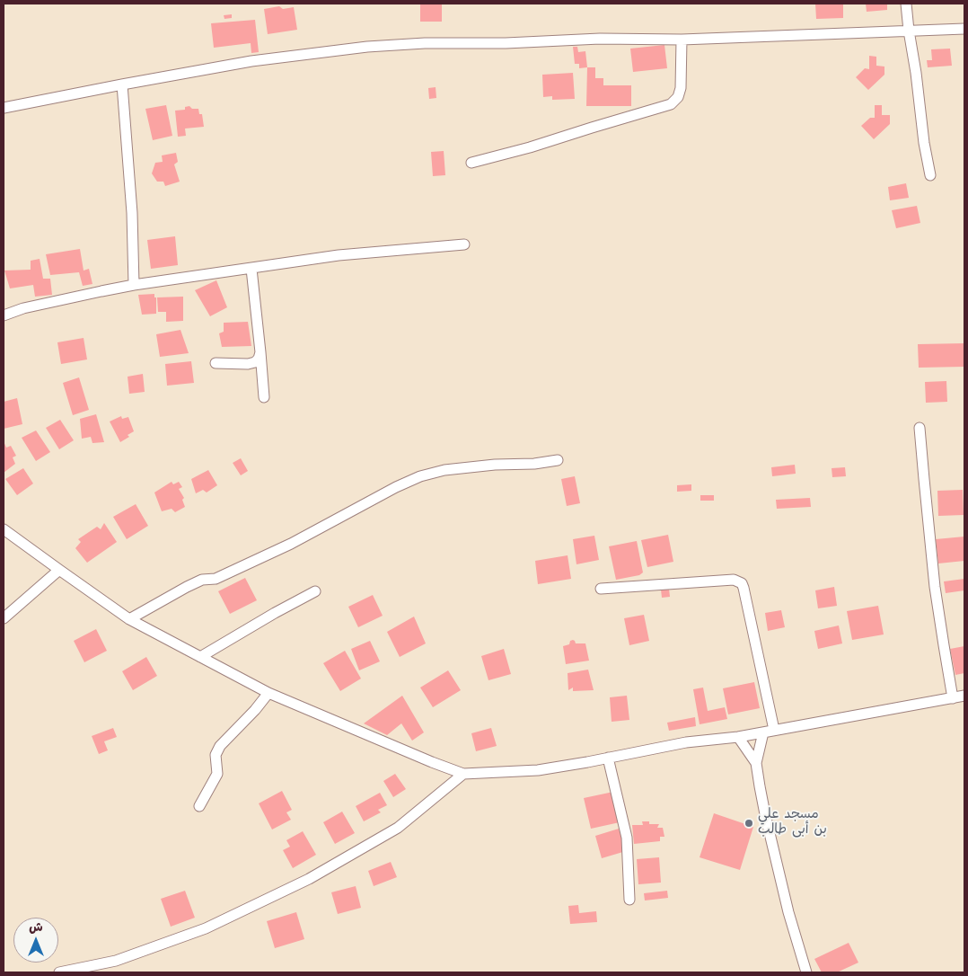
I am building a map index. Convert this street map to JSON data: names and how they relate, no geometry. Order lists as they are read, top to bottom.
{
  "places": ["مسجد علي بن أبى طالب"],
  "north": "top"
}
